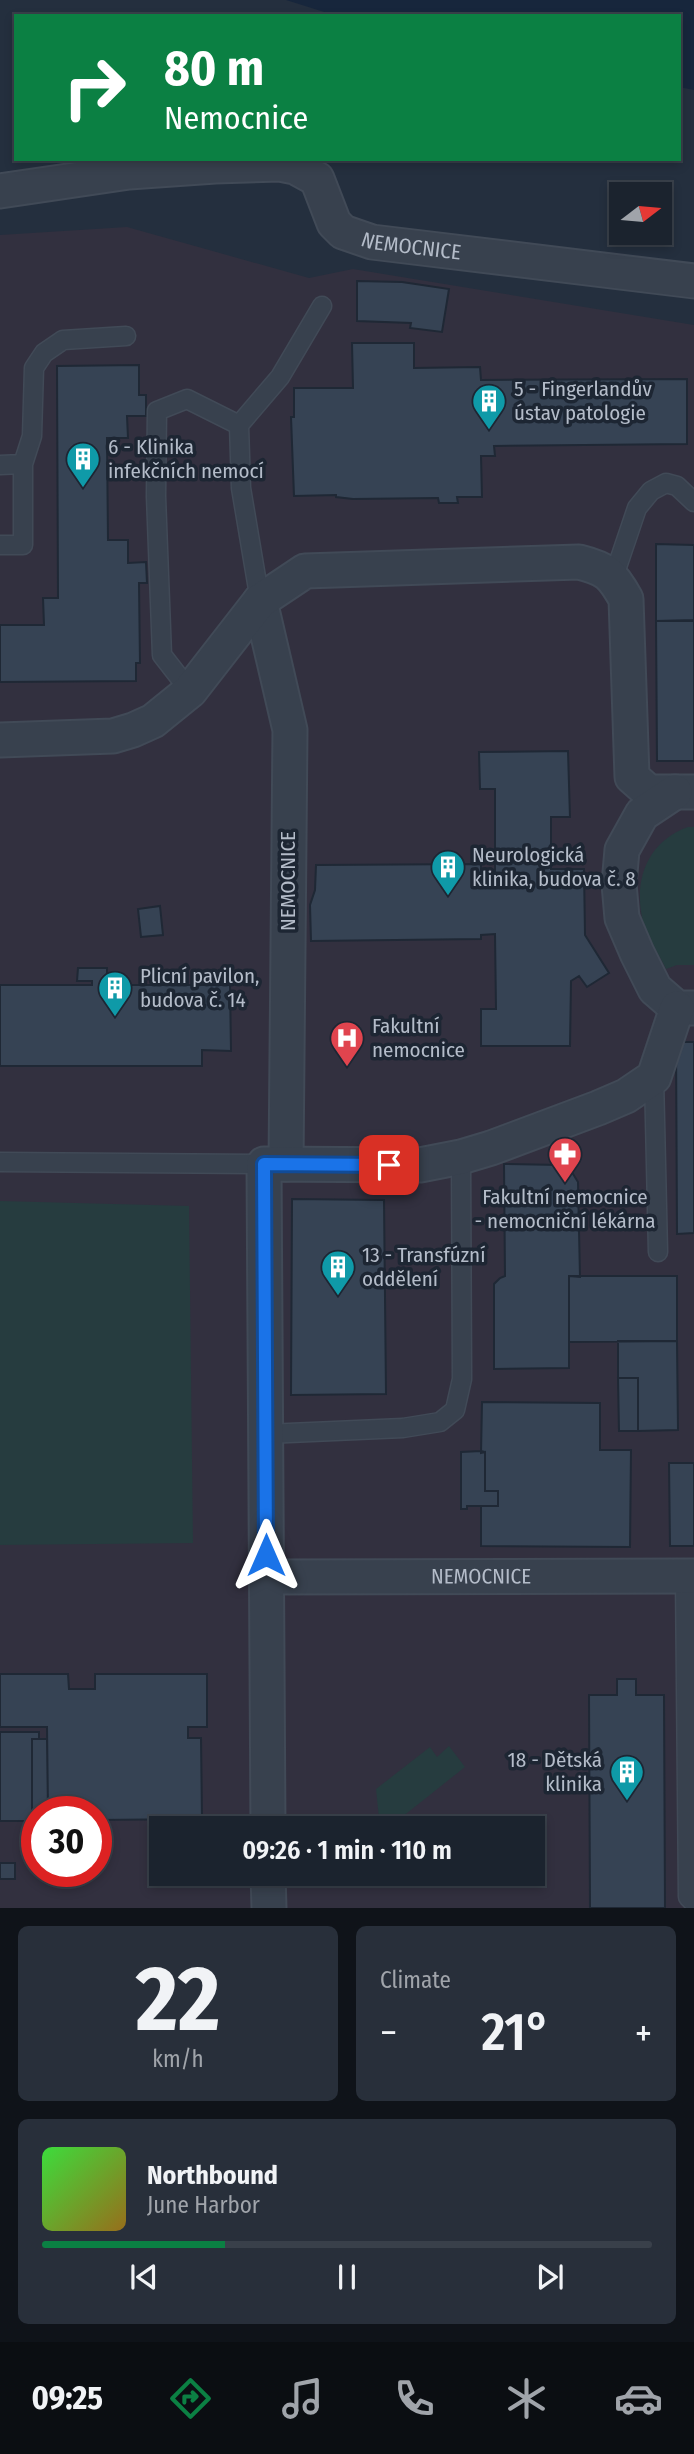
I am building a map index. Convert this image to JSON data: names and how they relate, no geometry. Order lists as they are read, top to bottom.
{
  "streets": {
    "street": ["NEMOCNICE"]
  },
  "places": {
    "building": [
      "5 - Fingerlandův ústav patologie",
      "6 - Klinika infekčních nemocí",
      "Neurologická klinika, budova č. 8",
      "Plicní pavilon, budova č. 14",
      "13 - Transfúzní oddělení",
      "18 - Dětská klinika"
    ],
    "hospital": ["Fakultní nemocnice"],
    "pharmacy": ["Fakultní nemocnice - nemocniční lékárna"]
  },
  "north": "right",
  "page": {
    "turn": ["80 m", "Nemocnice"],
    "limit": "30",
    "trip": "09:26 · 1 min · 110 m",
    "tile": [
      ["22", "km/h"],
      "Climate"
    ],
    "heat": ["−", "21°", "+"],
    "song": ["Northbound", "June Harbor"],
    "tabs": "09:25"
  }
}
